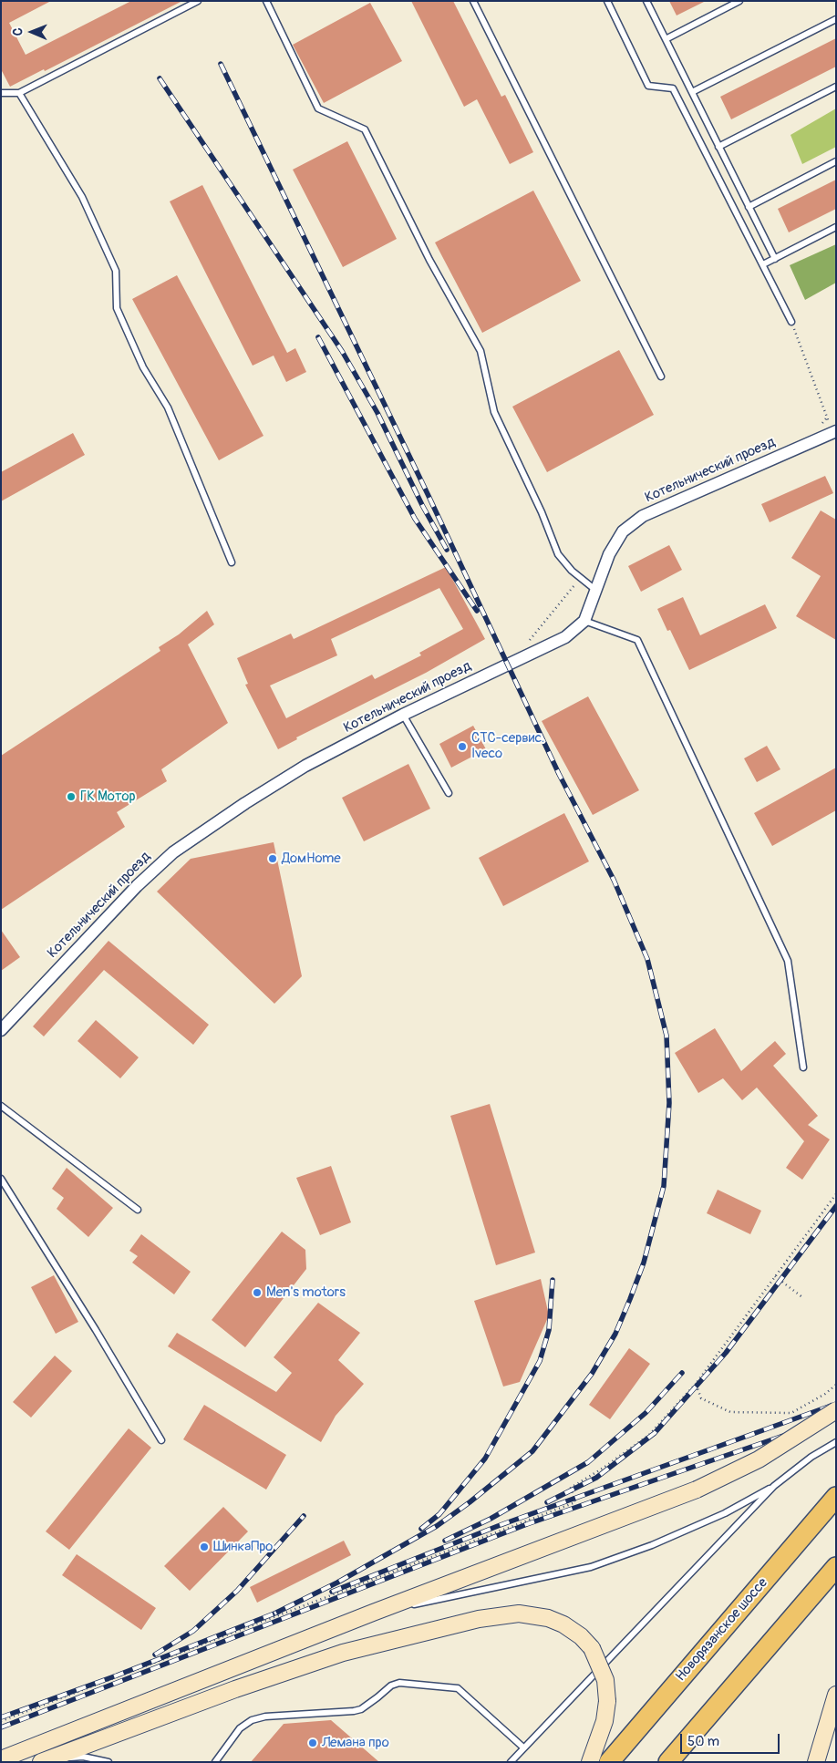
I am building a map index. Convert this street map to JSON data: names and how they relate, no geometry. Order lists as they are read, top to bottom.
{
  "streets": {
    "highway": ["Новорязанское шоссе"],
    "street": ["Котельнический проезд"]
  },
  "places": [
    "СТС-сервис. Iveco",
    "ГК Мотор",
    "ДомHome",
    "Men's motors",
    "ШинкаПро",
    "Лемана про"
  ],
  "scale_bar": "50 m",
  "north": "left"
}
